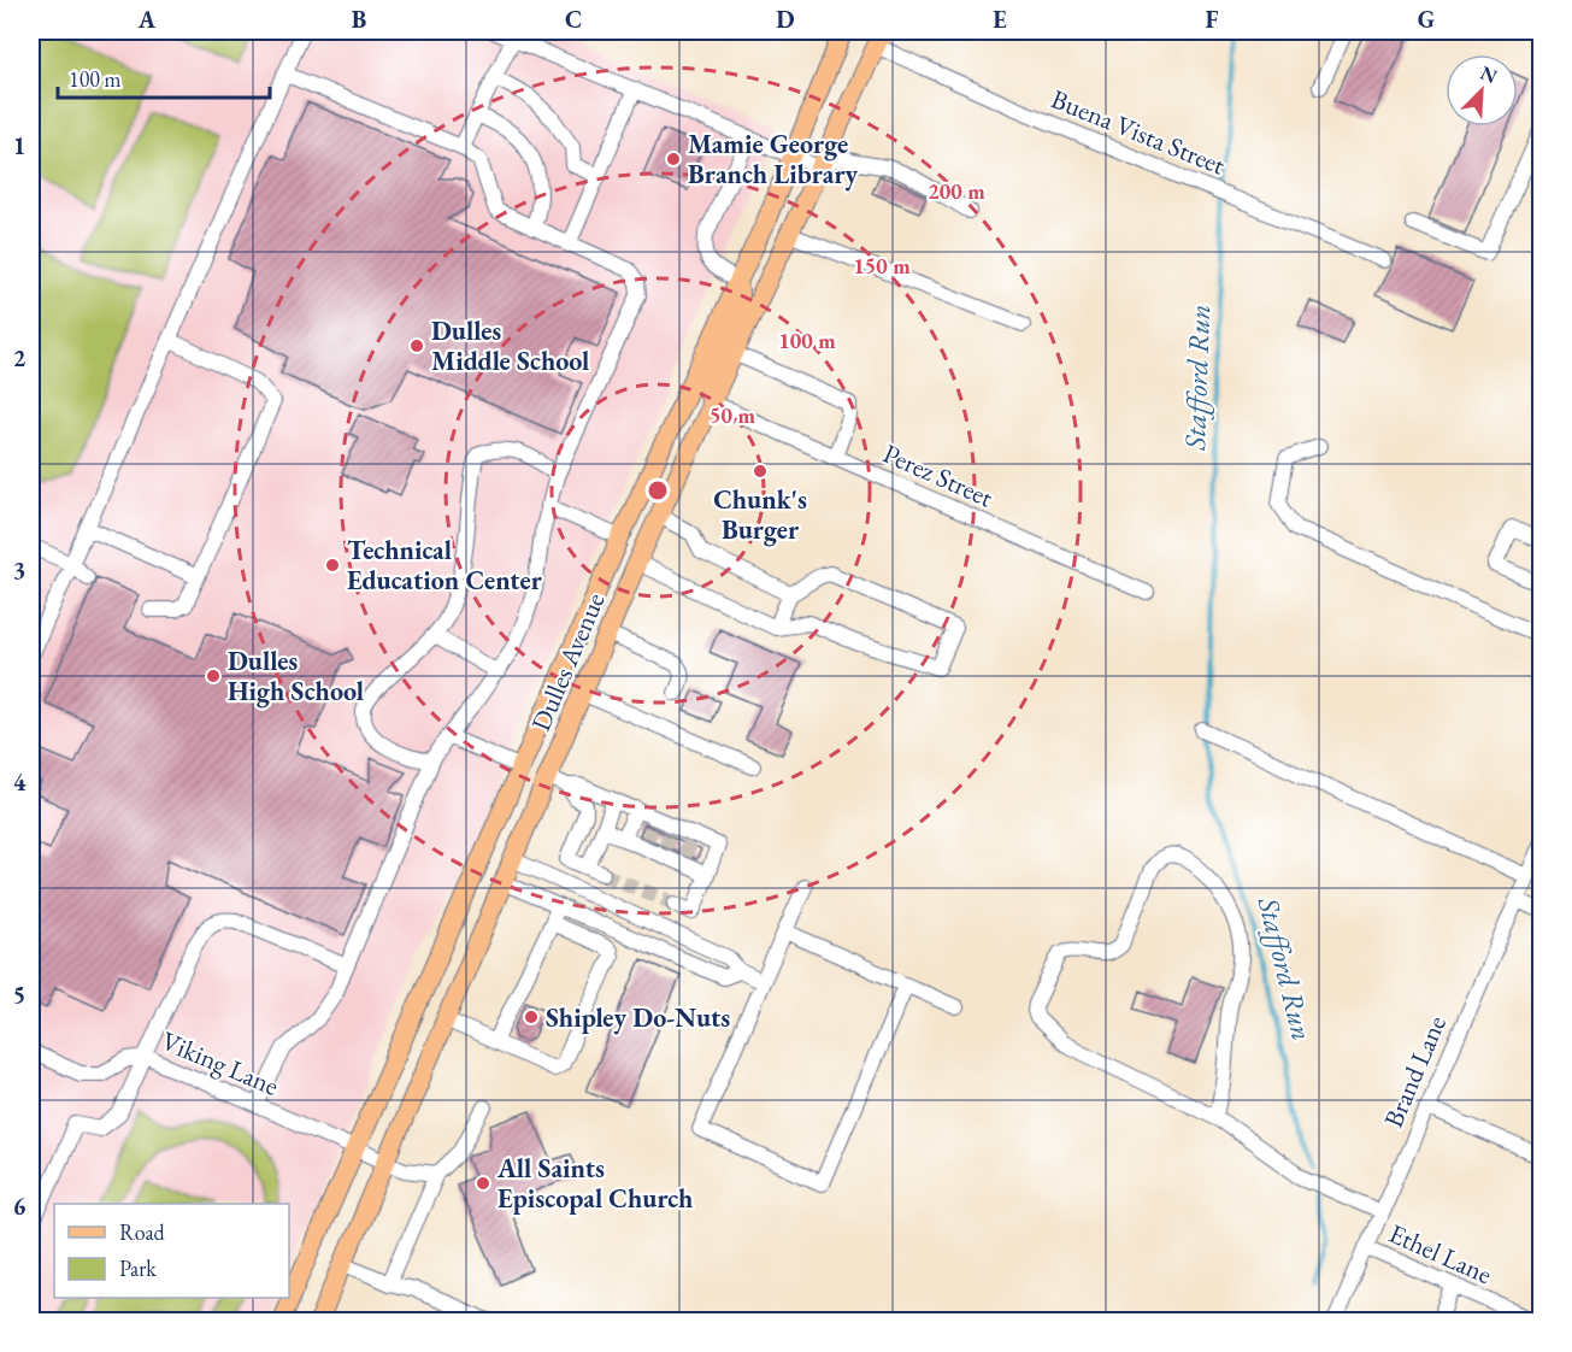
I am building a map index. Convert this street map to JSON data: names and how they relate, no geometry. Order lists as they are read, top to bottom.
{
  "streets": {
    "main road": ["Dulles Avenue"],
    "street": [
      "Buena Vista Street",
      "Perez Street",
      "Viking Lane",
      "Brand Lane",
      "Ethel Lane"
    ]
  },
  "crossings": [
    ["Buena Vista Street", "Dulles Avenue"],
    ["Perez Street", "Dulles Avenue"],
    ["Dulles Avenue", "Viking Lane"],
    ["Brand Lane", "Ethel Lane"]
  ],
  "water": ["Stafford Run"],
  "places": [
    "Mamie George Branch Library",
    "Dulles Middle School",
    "Chunk's Burger",
    "Technical Education Center",
    "Dulles High School",
    "Shipley Do-Nuts",
    "All Saints Episcopal Church"
  ],
  "legend": ["Road", "Park"],
  "scale_bar": "100 m",
  "north": "top right",
  "grid": {
    "columns": [
      "A",
      "B",
      "C",
      "D",
      "E",
      "F",
      "G"
    ],
    "rows": [
      "1",
      "2",
      "3",
      "4",
      "5",
      "6"
    ]
  },
  "rings": [
    "200 m",
    "150 m",
    "100 m",
    "50 m"
  ]
}
